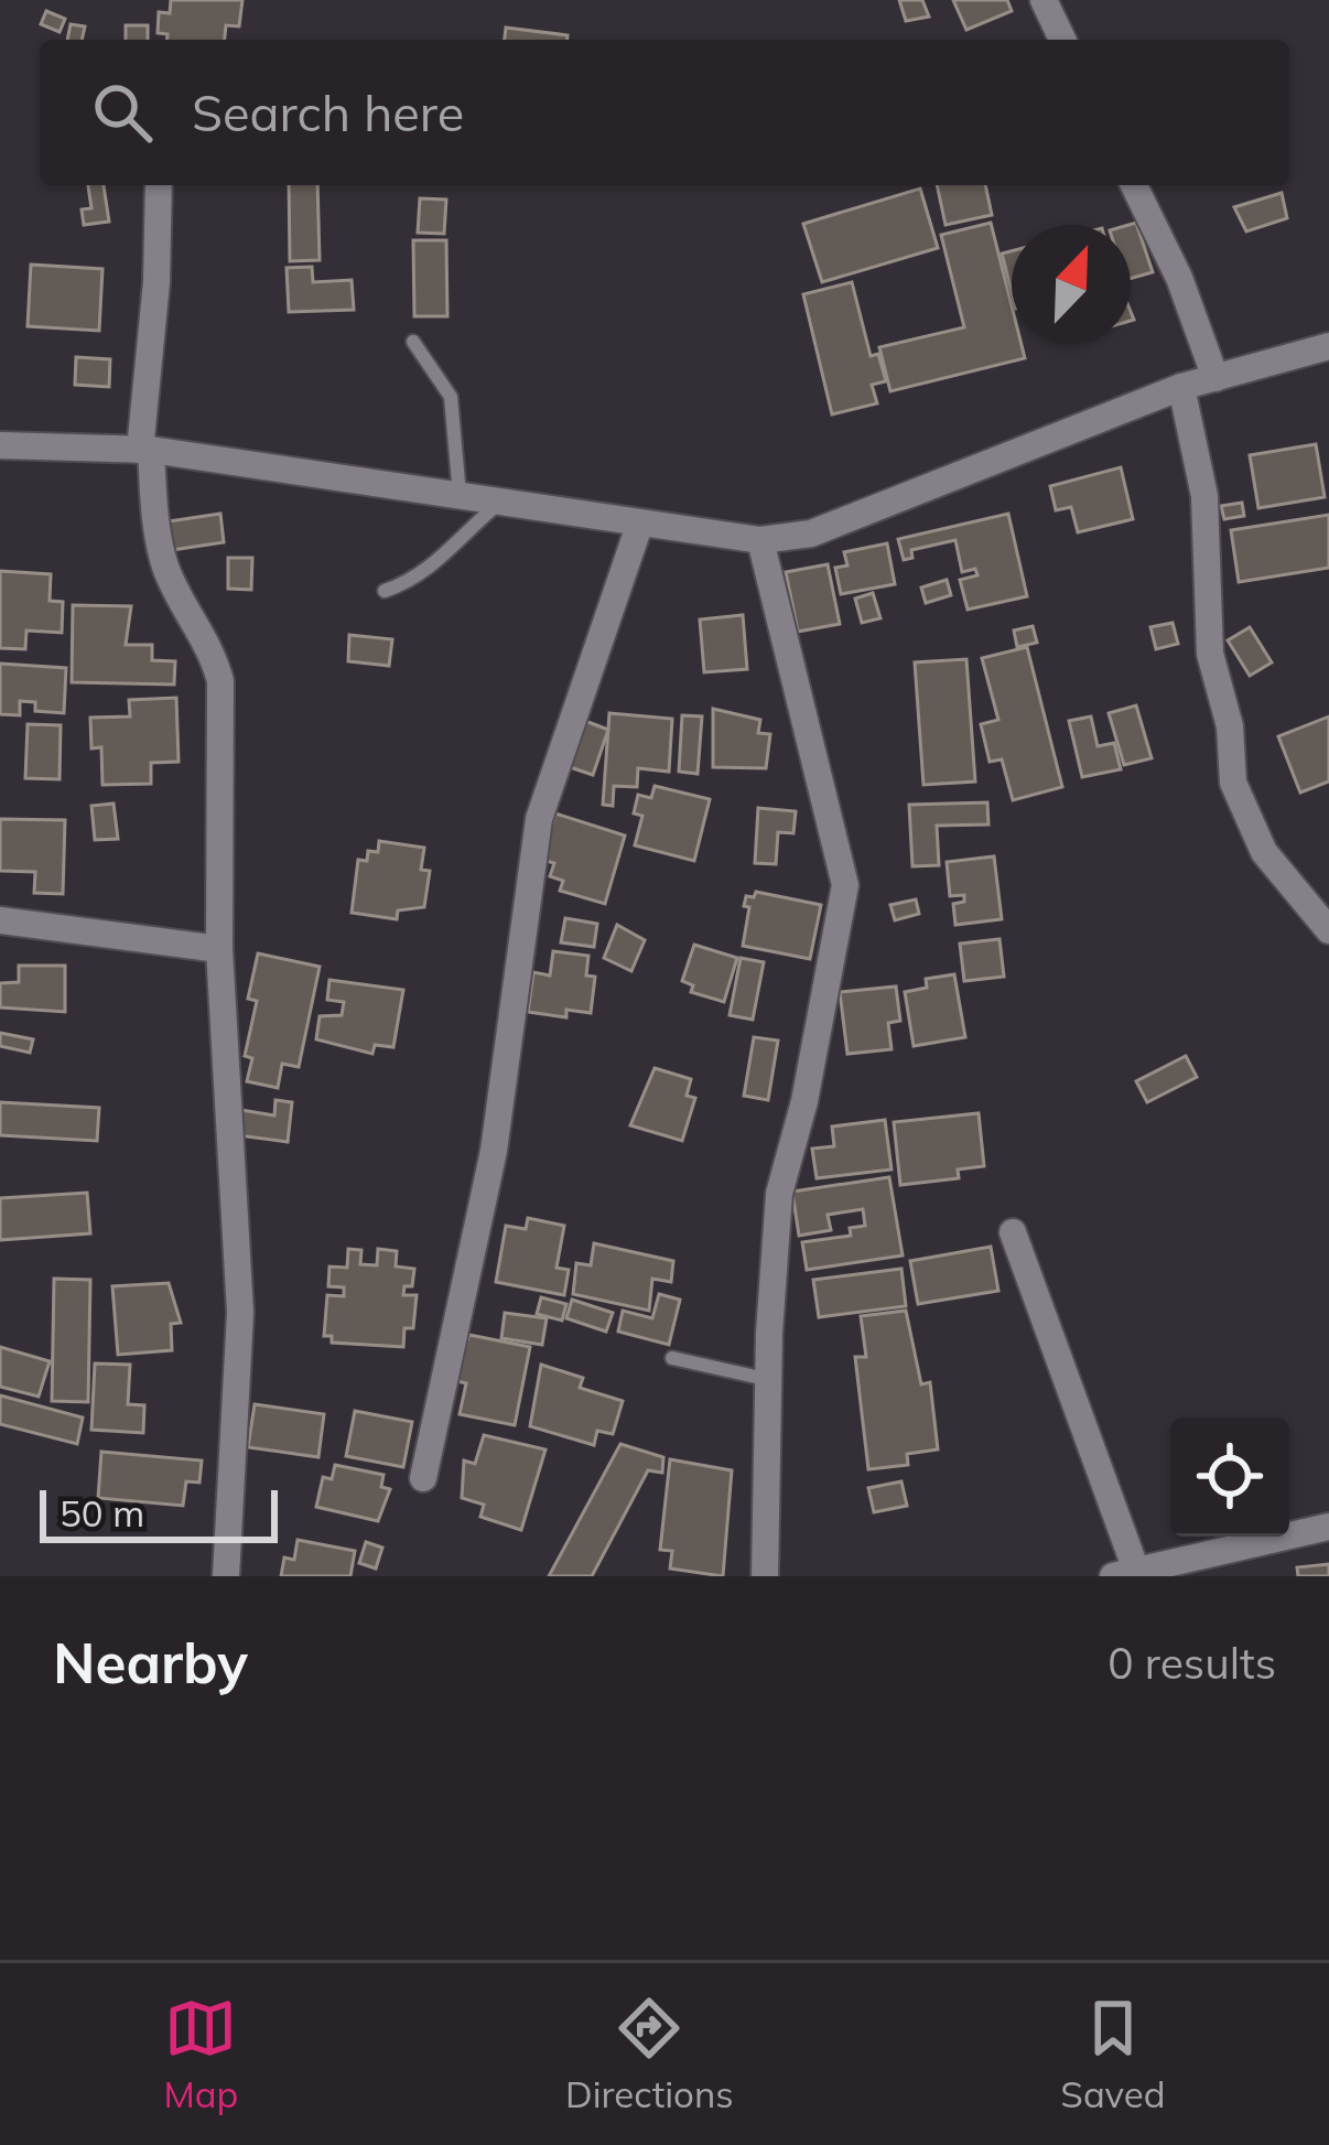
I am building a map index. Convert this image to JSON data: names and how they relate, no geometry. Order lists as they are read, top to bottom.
{
  "scale_bar": "50 m",
  "north": "top right",
  "page": {
    "search": "Search here",
    "scale": "50 m",
    "heading": ["Nearby", "0 results"],
    "nav": ["Map", "Directions", "Saved"]
  }
}
